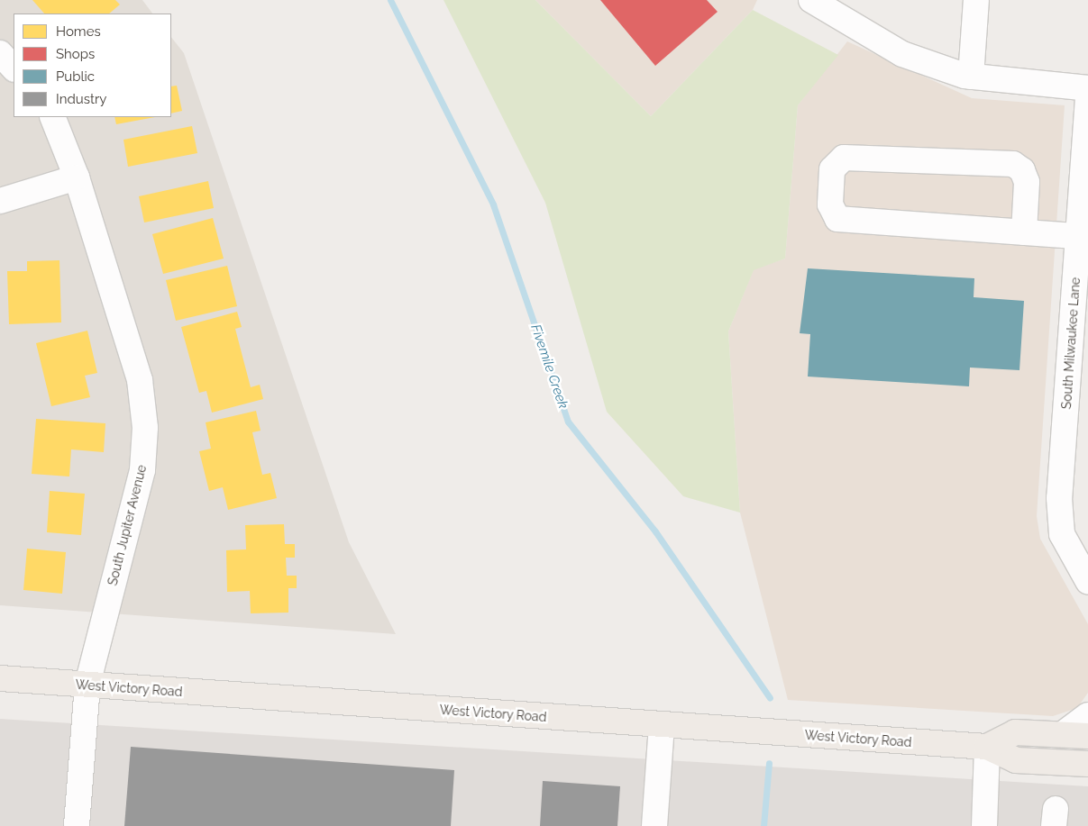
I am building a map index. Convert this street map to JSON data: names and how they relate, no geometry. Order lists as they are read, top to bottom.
{
  "streets": {
    "main road": ["West Victory Road"],
    "street": ["South Milwaukee Lane", "South Jupiter Avenue"]
  },
  "crossings": [
    ["South Jupiter Avenue", "West Victory Road"]
  ],
  "water": ["Fivemile Creek"],
  "legend": [
    "Homes",
    "Shops",
    "Public",
    "Industry"
  ]
}
